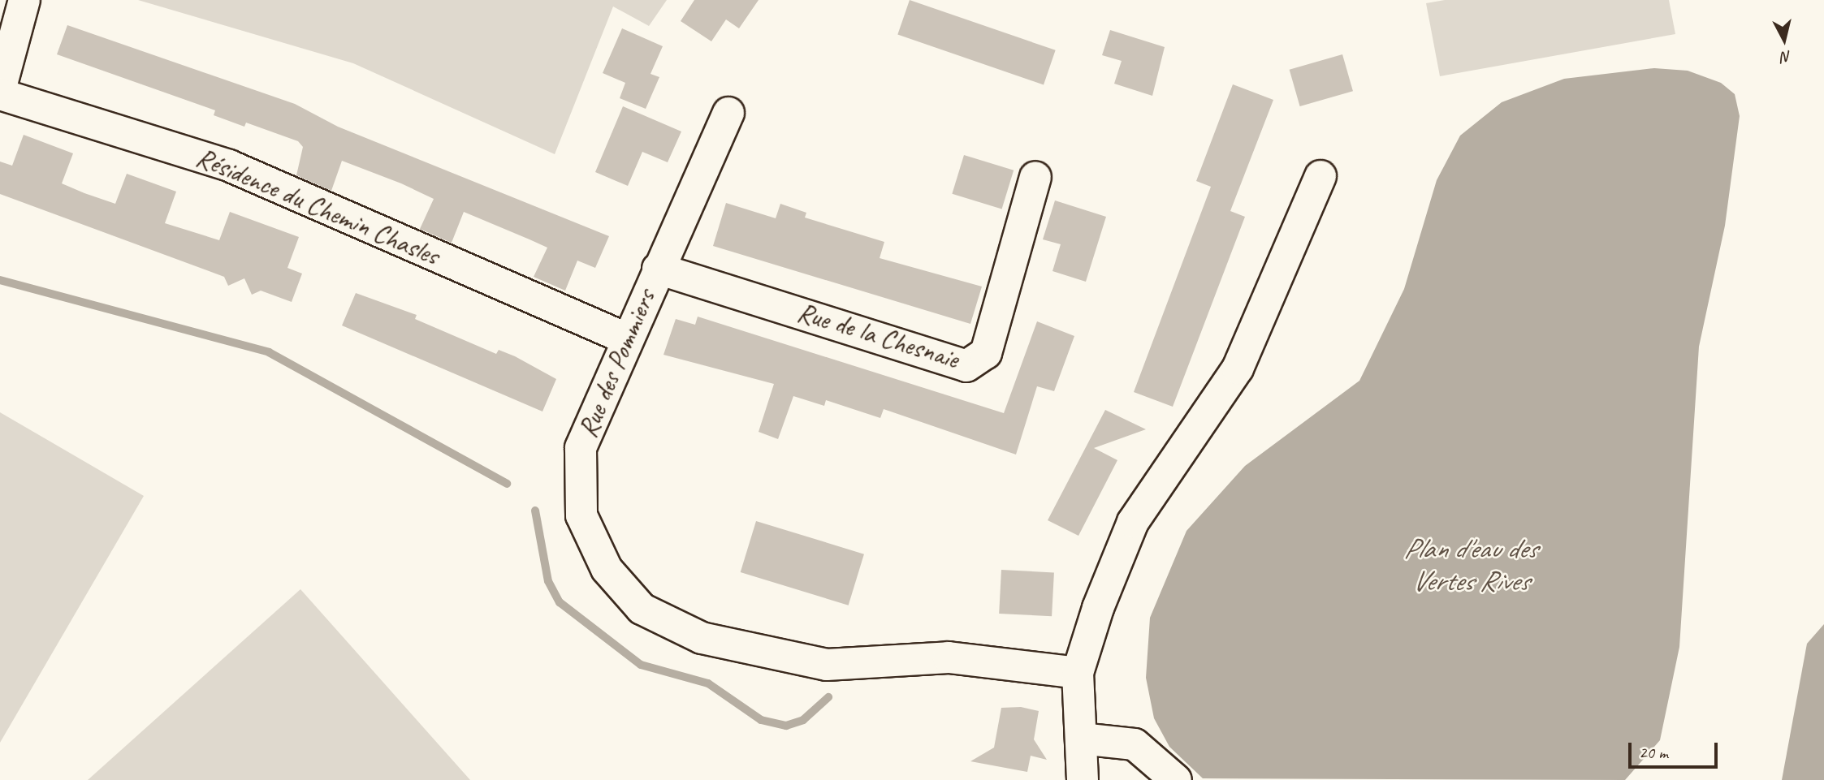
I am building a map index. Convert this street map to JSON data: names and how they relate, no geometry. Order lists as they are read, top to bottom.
{
  "streets": {
    "street": ["Résidence du Chemin Chasles", "Rue de la Chesnaie", "Rue des Pommiers"]
  },
  "crossings": [
    ["Résidence du Chemin Chasles", "Rue des Pommiers"],
    ["Rue de la Chesnaie", "Rue des Pommiers"]
  ],
  "water": ["Plan d'eau des Vertes Rives"],
  "scale_bar": "20 m",
  "north": "bottom"
}
